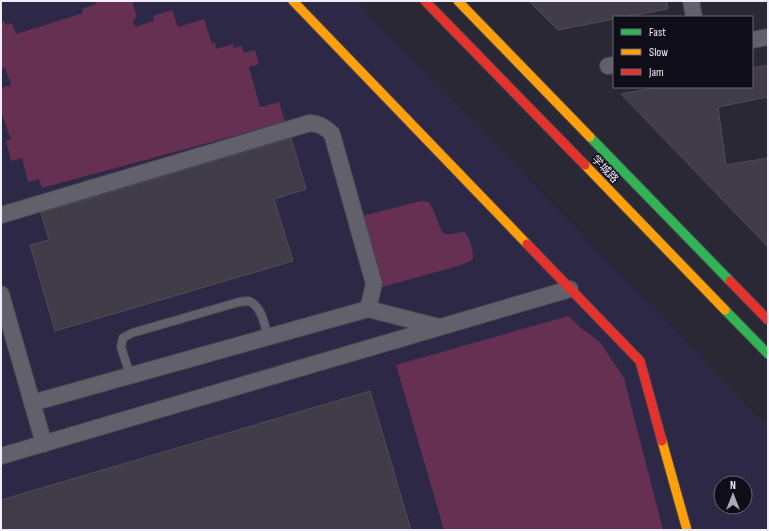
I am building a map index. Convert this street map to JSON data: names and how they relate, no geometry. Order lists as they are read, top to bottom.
{
  "streets": {
    "main road": ["学城路"]
  },
  "legend": ["Fast", "Slow", "Jam"],
  "north": "top"
}
